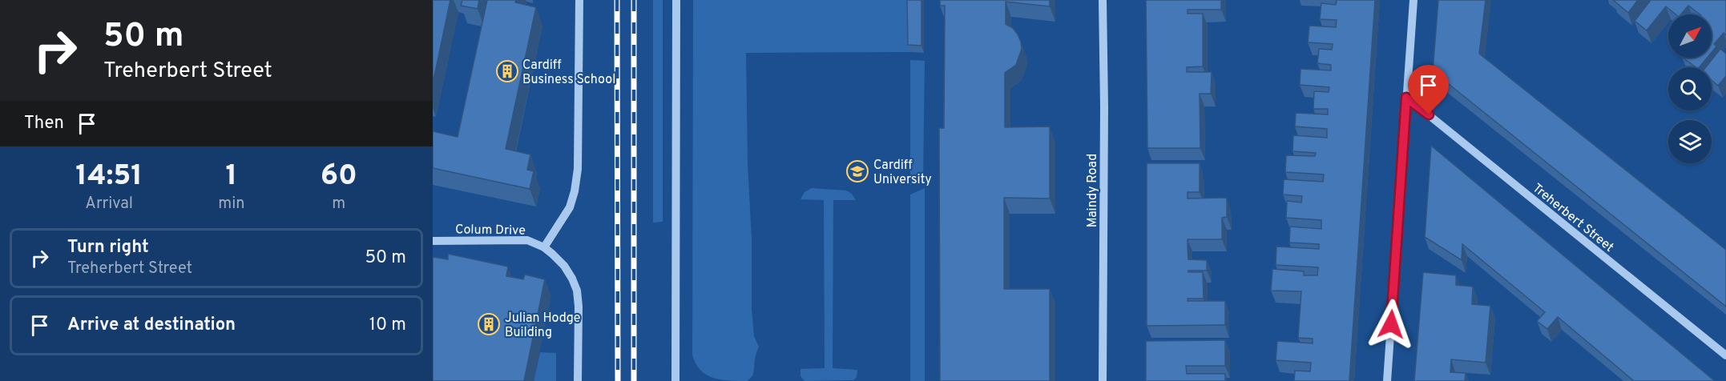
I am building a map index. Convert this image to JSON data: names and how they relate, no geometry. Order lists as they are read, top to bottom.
{
  "streets": {
    "street": ["Maindy Road", "Treherbert Street", "Colum Drive"]
  },
  "places": {
    "building": ["Cardiff Business School", "Julian Hodge Building"],
    "school or university": ["Cardiff University"]
  },
  "north": "top right",
  "page": {
    "turn": ["50 m", "Treherbert Street"],
    "then": "Then",
    "eta": [
      "14:51",
      "Arrival",
      "1",
      "min",
      "60",
      "m"
    ],
    "list": [
      {
        "name": "Turn right",
        "note": "Treherbert Street",
        "value": "50 m"
      },
      {
        "name": "Arrive at destination",
        "value": "10 m"
      }
    ]
  }
}
